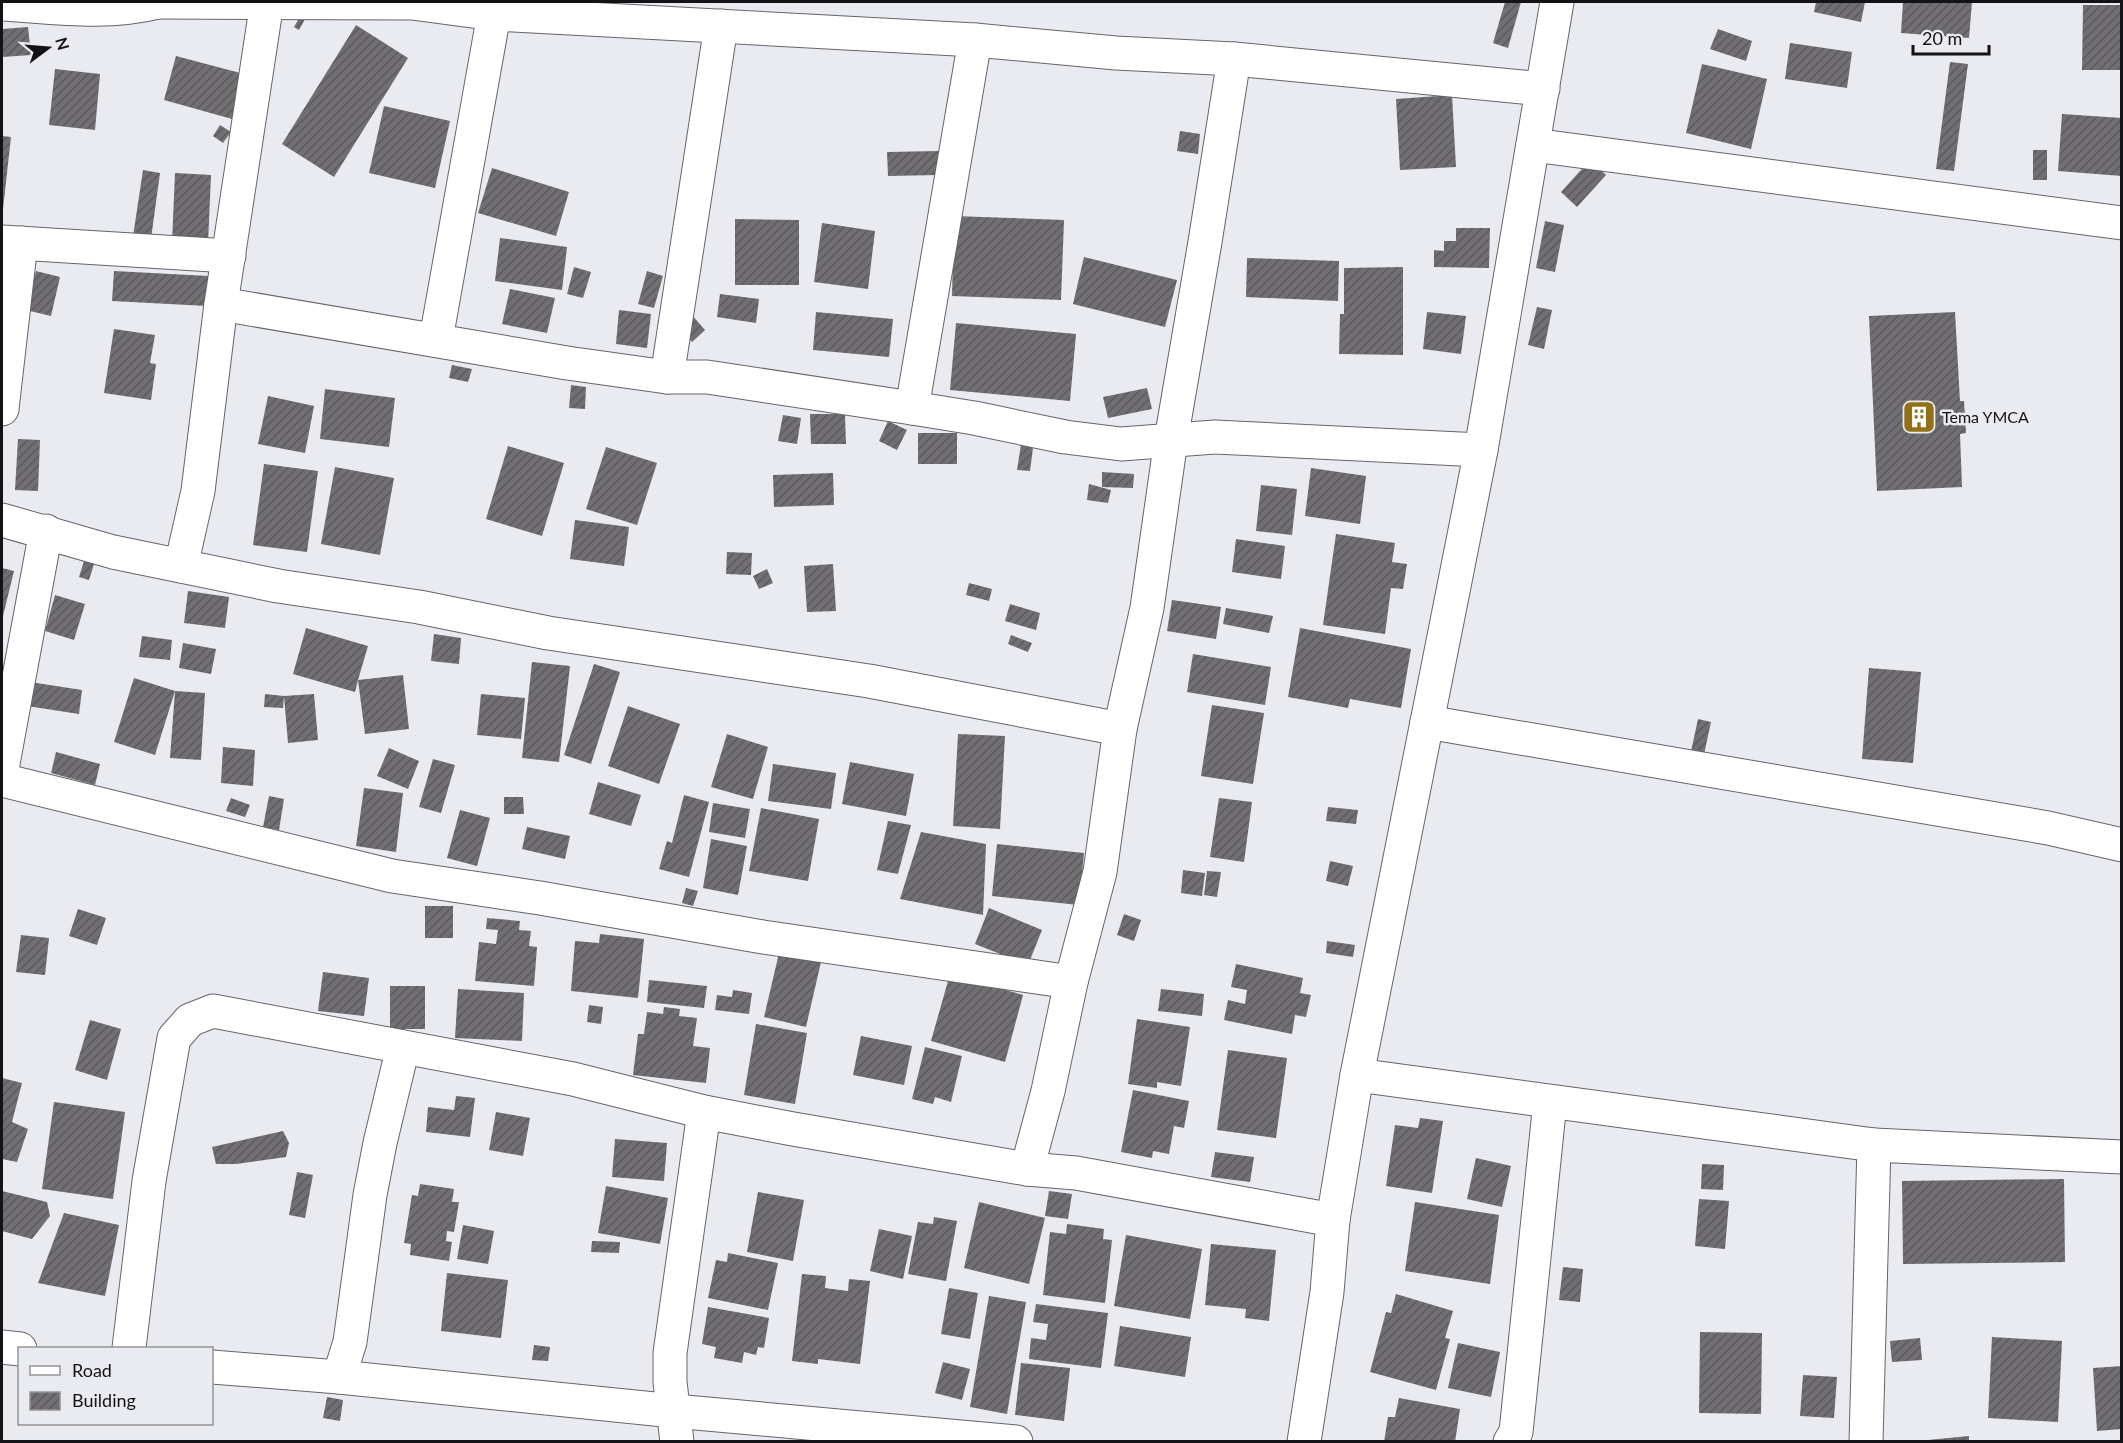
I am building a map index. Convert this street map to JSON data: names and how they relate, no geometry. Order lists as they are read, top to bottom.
{
  "places": {
    "building": ["Tema YMCA"]
  },
  "legend": ["Road", "Building"],
  "scale_bar": "20 m",
  "north": "right"
}
